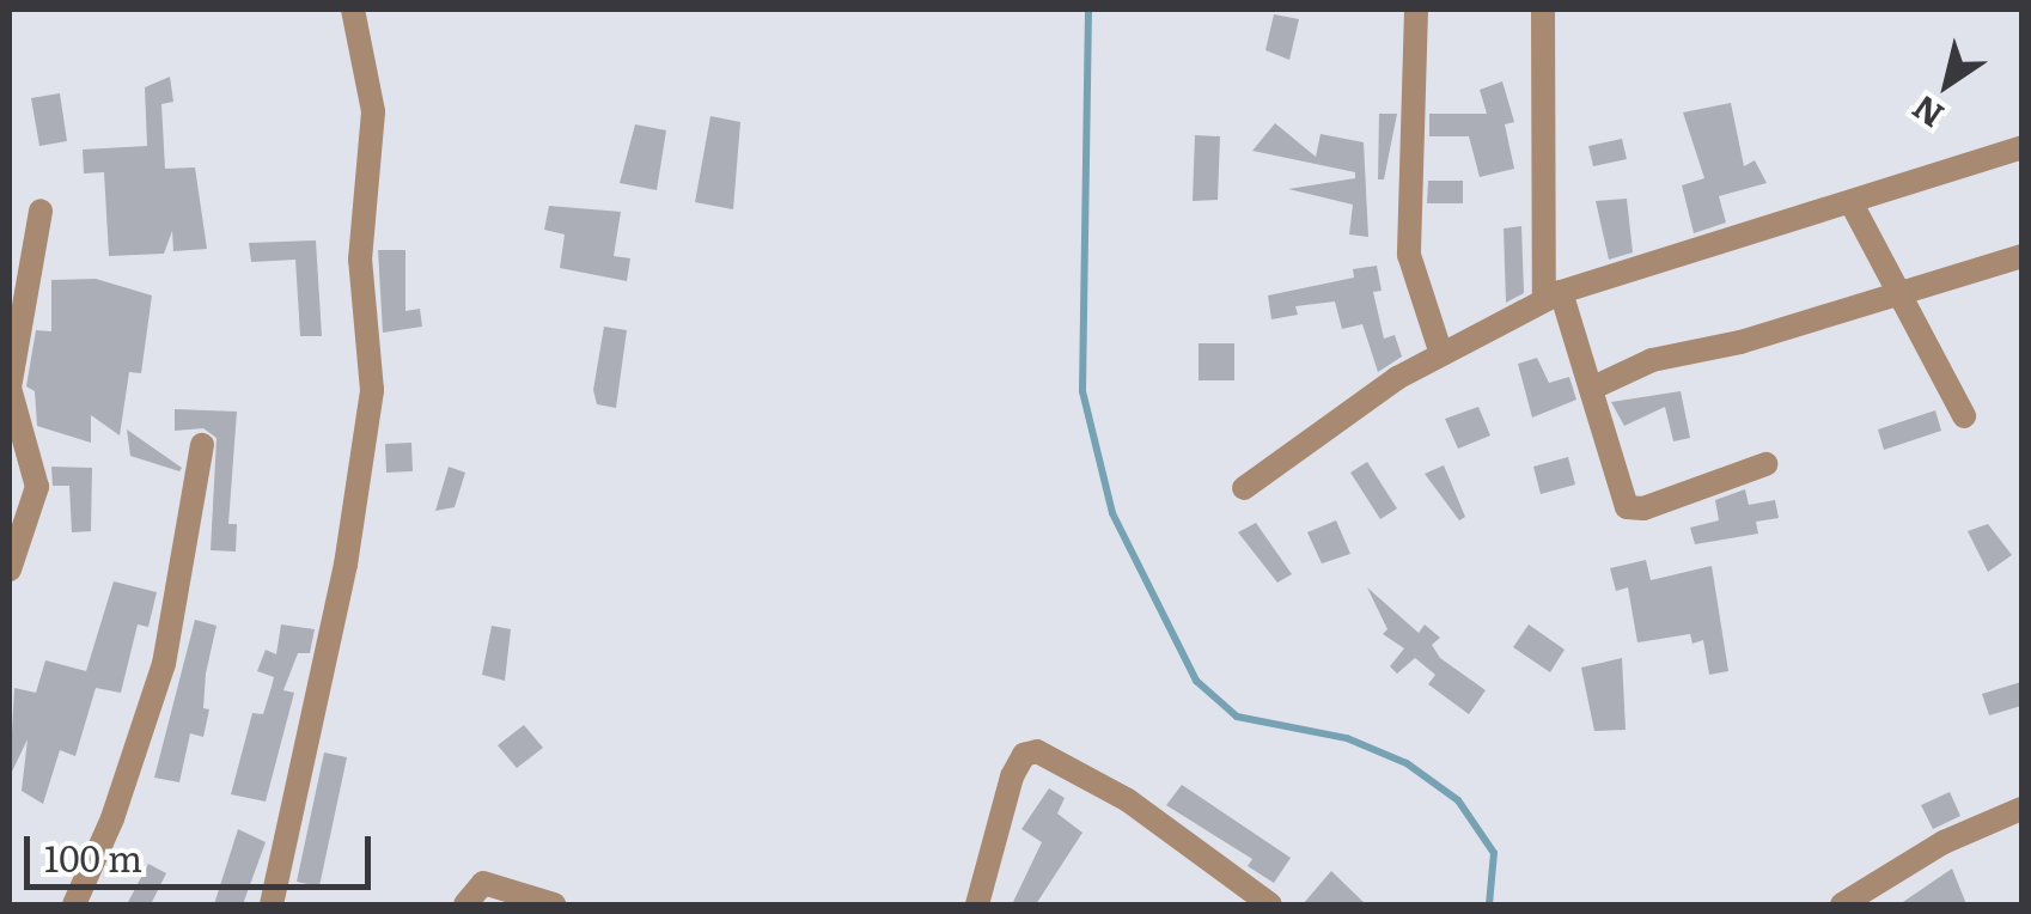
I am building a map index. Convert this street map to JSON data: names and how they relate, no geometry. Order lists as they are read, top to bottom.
{
  "scale_bar": "100 m",
  "north": "bottom left"
}
